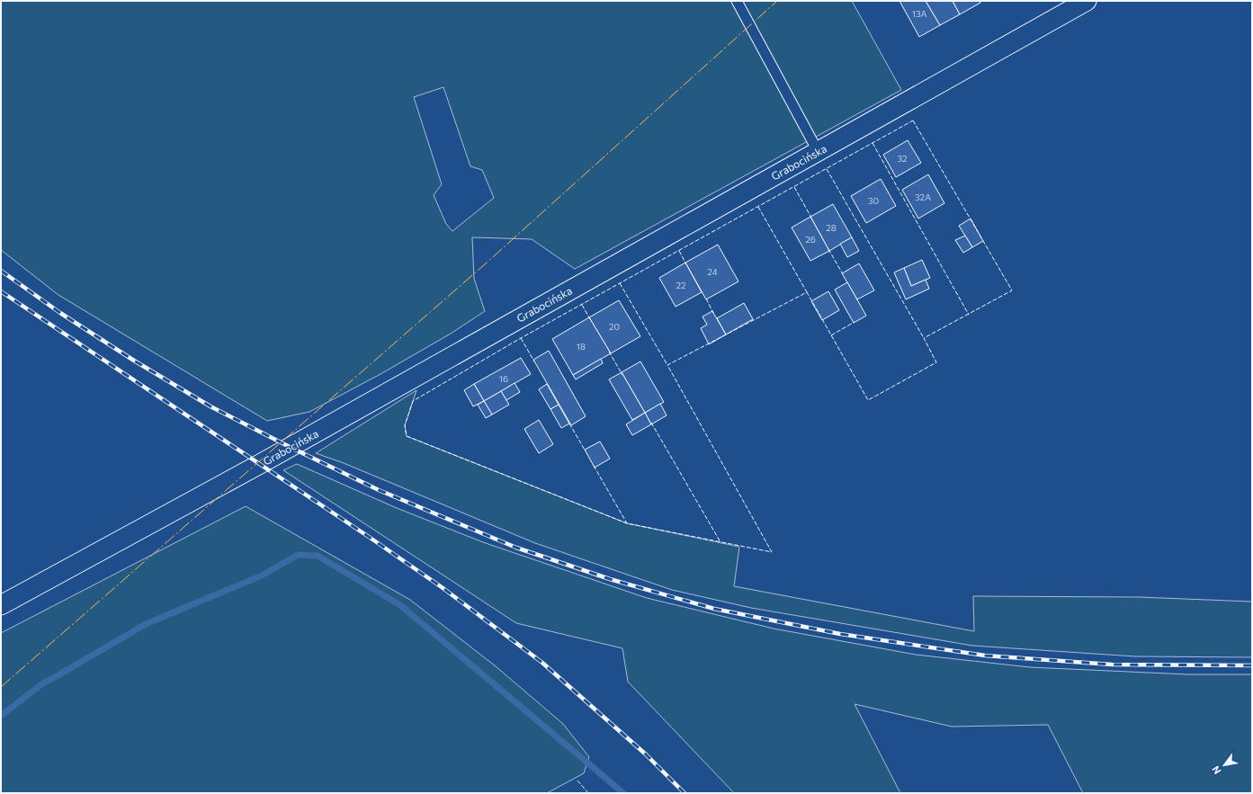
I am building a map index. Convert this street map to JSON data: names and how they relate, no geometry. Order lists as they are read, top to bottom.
{
  "streets": {
    "street": ["Grabocińska"]
  },
  "house_numbers": [
    "13A",
    "32",
    "32A",
    "30",
    "28",
    "26",
    "24",
    "22",
    "20",
    "18",
    "16"
  ],
  "north": "bottom left"
}
